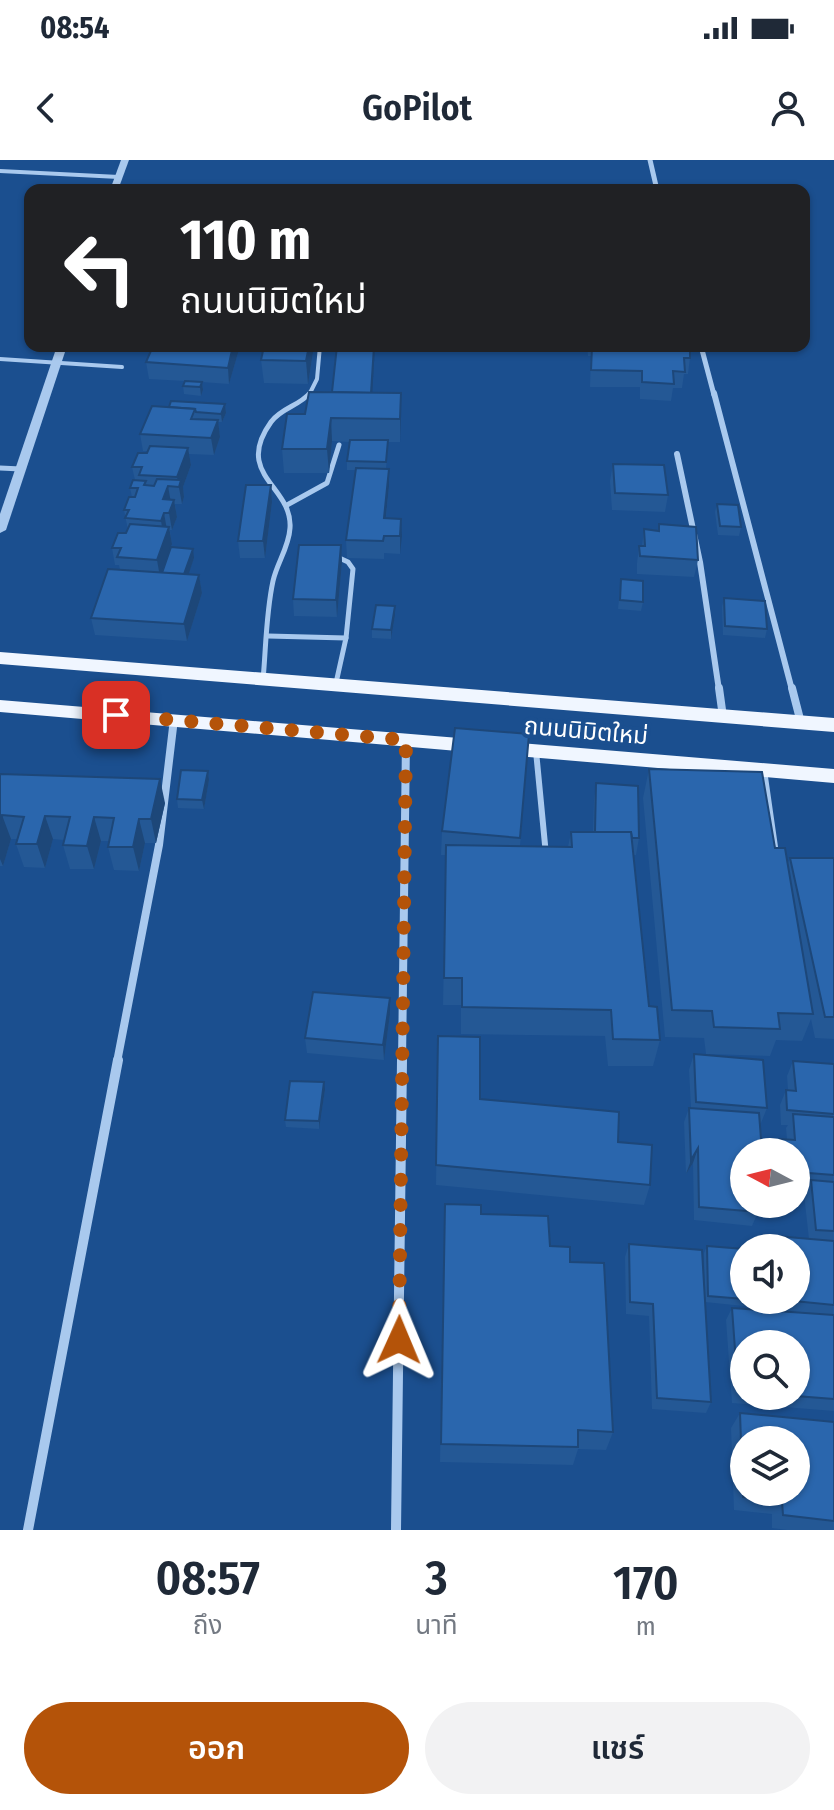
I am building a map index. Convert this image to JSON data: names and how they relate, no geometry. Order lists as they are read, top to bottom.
{
  "streets": {
    "main road": ["ถนนนิมิตใหม่"]
  },
  "north": "left",
  "page": {
    "status": "08:54",
    "header": "GoPilot",
    "turn": ["110 m", "ถนนนิมิตใหม่"],
    "eta": [
      "08:57",
      "ถึง",
      "3",
      "นาที",
      "170",
      "m"
    ],
    "buttons": ["ออก", "แชร์"]
  }
}
